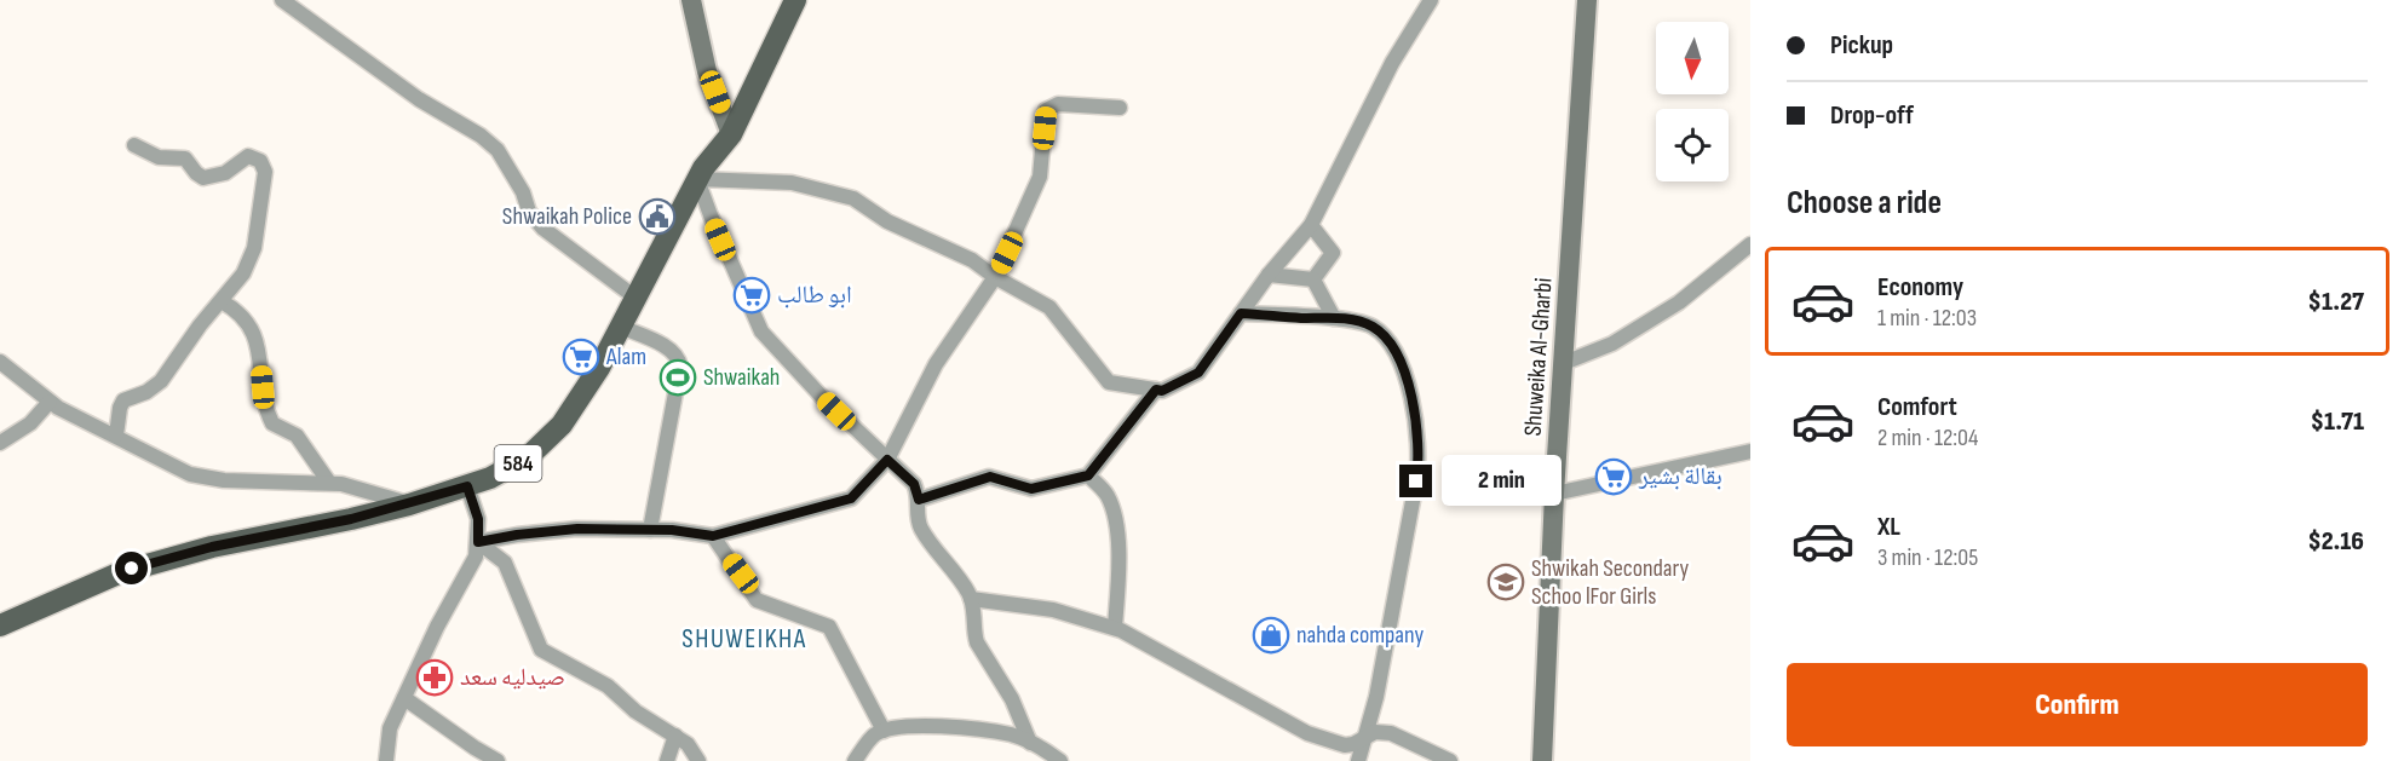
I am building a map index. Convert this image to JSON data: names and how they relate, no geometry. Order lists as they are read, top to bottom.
{
  "streets": {
    "main road": ["584"],
    "street": ["Shuweika Al-Gharbi"]
  },
  "districts": ["SHUWEIKHA"],
  "places": {
    "public building": ["Shwaikah Police"],
    "supermarket": ["ابو طالب", "Alam", "بقالة بشير"],
    "sports": ["Shwaikah"],
    "school or university": ["Shwikah Secondary Schoo lFor Girls"],
    "shop": ["nahda company"],
    "pharmacy": ["صيدليه سعد"]
  },
  "north": "bottom",
  "page": {
    "banner": ["Pickup", "Drop-off"],
    "heading": "Choose a ride",
    "list": [
      {
        "name": "Economy",
        "note": "1 min · 12:03",
        "value": "$1.27"
      },
      {
        "name": "Comfort",
        "note": "2 min · 12:04",
        "value": "$1.71"
      },
      {
        "name": "XL",
        "note": "3 min · 12:05",
        "value": "$2.16"
      }
    ],
    "bubble": "2 min",
    "buttons": "Confirm"
  }
}
